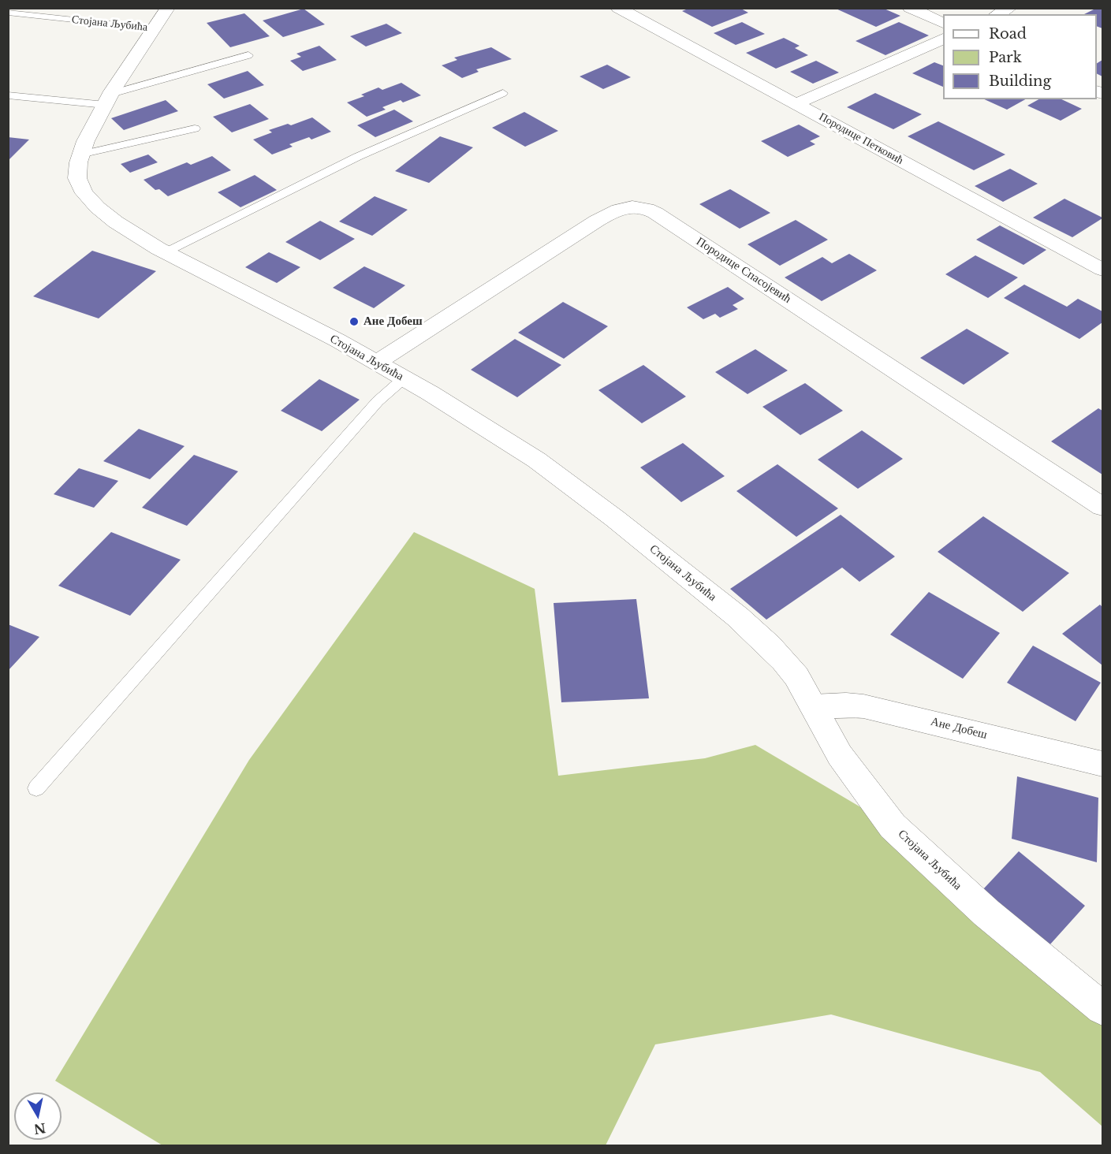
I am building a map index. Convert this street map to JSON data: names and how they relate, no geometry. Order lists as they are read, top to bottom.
{
  "streets": {
    "street": [
      "Стојана Љубића",
      "Породице Петковић",
      "Породице Спасојевић",
      "Ане Добеш"
    ]
  },
  "crossings": [
    ["Стојана Љубића", "Породице Спасојевић"],
    ["Стојана Љубића", "Ане Добеш"]
  ],
  "places": ["Ане Добеш"],
  "legend": ["Road", "Park", "Building"],
  "north": "bottom"
}
